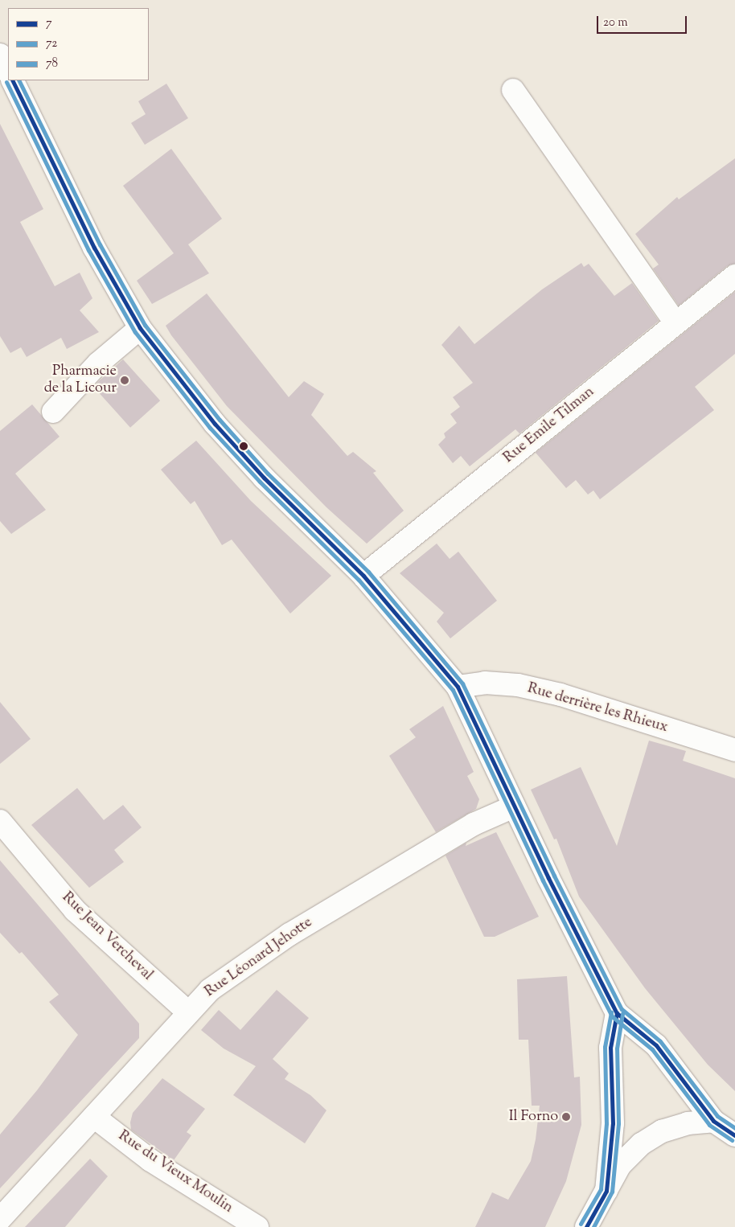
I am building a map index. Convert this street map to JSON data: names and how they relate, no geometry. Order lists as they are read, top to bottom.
{
  "streets": {
    "street": [
      "Rue Emile Tilman",
      "Rue derrière les Rhieux",
      "Rue Jean Vercheval",
      "Rue Léonard Jehotte",
      "Rue du Vieux Moulin"
    ]
  },
  "crossings": [
    ["Rue Jean Vercheval", "Rue Léonard Jehotte"],
    ["Rue Léonard Jehotte", "Rue du Vieux Moulin"]
  ],
  "places": ["Pharmacie de la Licour", "Il Forno"],
  "lines": ["transit line 7", "transit line 78", "transit line 72"],
  "legend": ["7", "72", "78"],
  "scale_bar": "20 m"
}
